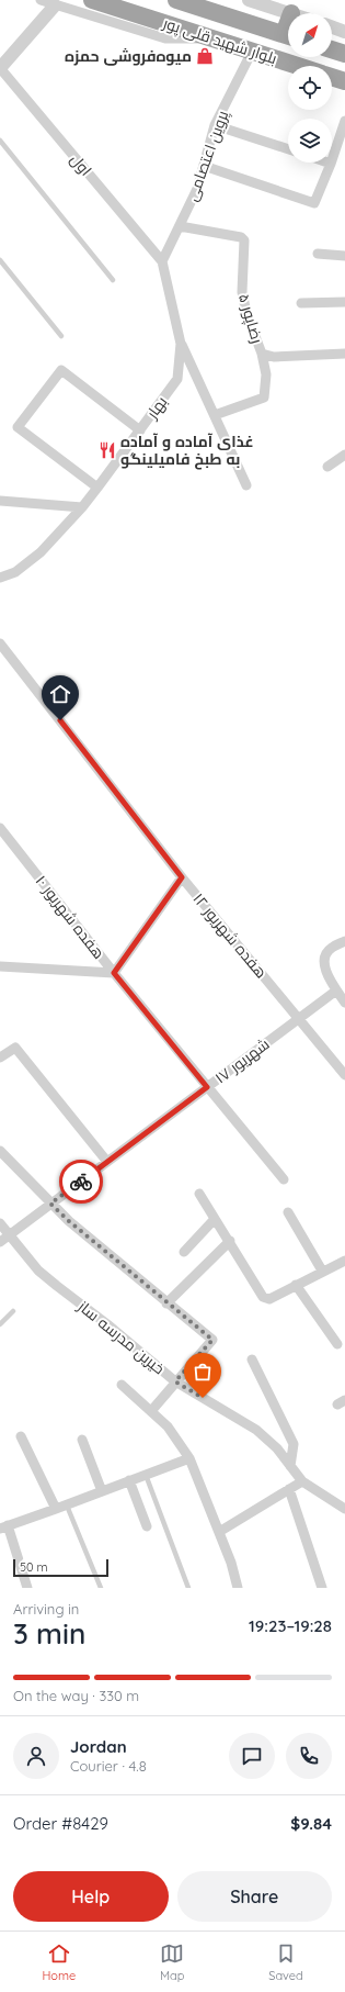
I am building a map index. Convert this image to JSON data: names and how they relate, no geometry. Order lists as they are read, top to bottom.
{
  "streets": {
    "highway": ["بلوار شهید قلی پور"],
    "street": [
      "پروین اعتصامی",
      "اول",
      "رضاپور ۵",
      "بهار",
      "هفده شهریور ۱۰",
      "هفده شهریور ۱۲",
      "۱۷ شهریور",
      "خیرین مدرسه ساز"
    ]
  },
  "crossings": [
    ["بلوار شهید قلی پور", "پروین اعتصامی"],
    ["پروین اعتصامی", "اول"],
    ["پروین اعتصامی", "رضاپور ۵"],
    ["پروین اعتصامی", "بهار"],
    ["اول", "بهار"],
    ["هفده شهریور ۱۰", "۱۷ شهریور"],
    ["هفده شهریور ۱۲", "۱۷ شهریور"],
    ["۱۷ شهریور", "خیرین مدرسه ساز"]
  ],
  "places": {
    "shop": ["میوه‌فروشی حمزه"],
    "restaurant": ["غذای آماده و آماده به طبخ فامیلینگو"]
  },
  "scale_bar": "50 m",
  "north": "top right",
  "page": {
    "scale": "50 m",
    "heading": ["3 min", "Arriving in", "19:23–19:28"],
    "panel": [
      "Jordan",
      "Courier · 4.8",
      "Order #8429",
      "$9.84"
    ],
    "bar": "On the way · 330 m",
    "buttons": ["Help", "Share"],
    "tabs": ["Home", "Map", "Saved"]
  }
}
